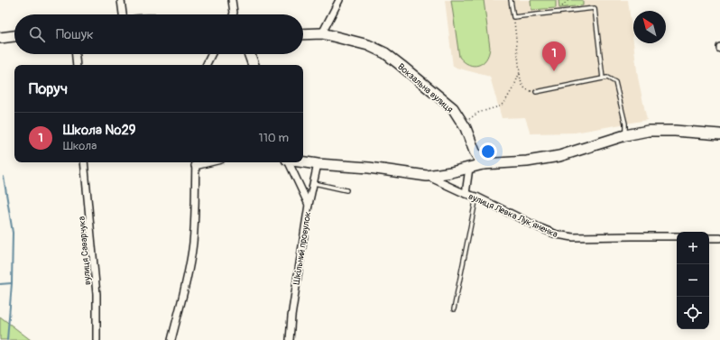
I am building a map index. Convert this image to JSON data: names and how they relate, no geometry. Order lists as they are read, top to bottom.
{
  "streets": {
    "street": [
      "Вокзальна вулиця",
      "вулиця Левка Лукʼяненка",
      "Шкільний провулок",
      "вулиця Саварчука"
    ]
  },
  "north": "top left",
  "page": {
    "search": "Пошук",
    "pins": "1",
    "heading": "Поруч",
    "list": [
      {
        "mark": "1",
        "name": "Школа №29",
        "note": "Школа",
        "value": "110 m"
      }
    ],
    "map_buttons": ["+", "−"]
  }
}
